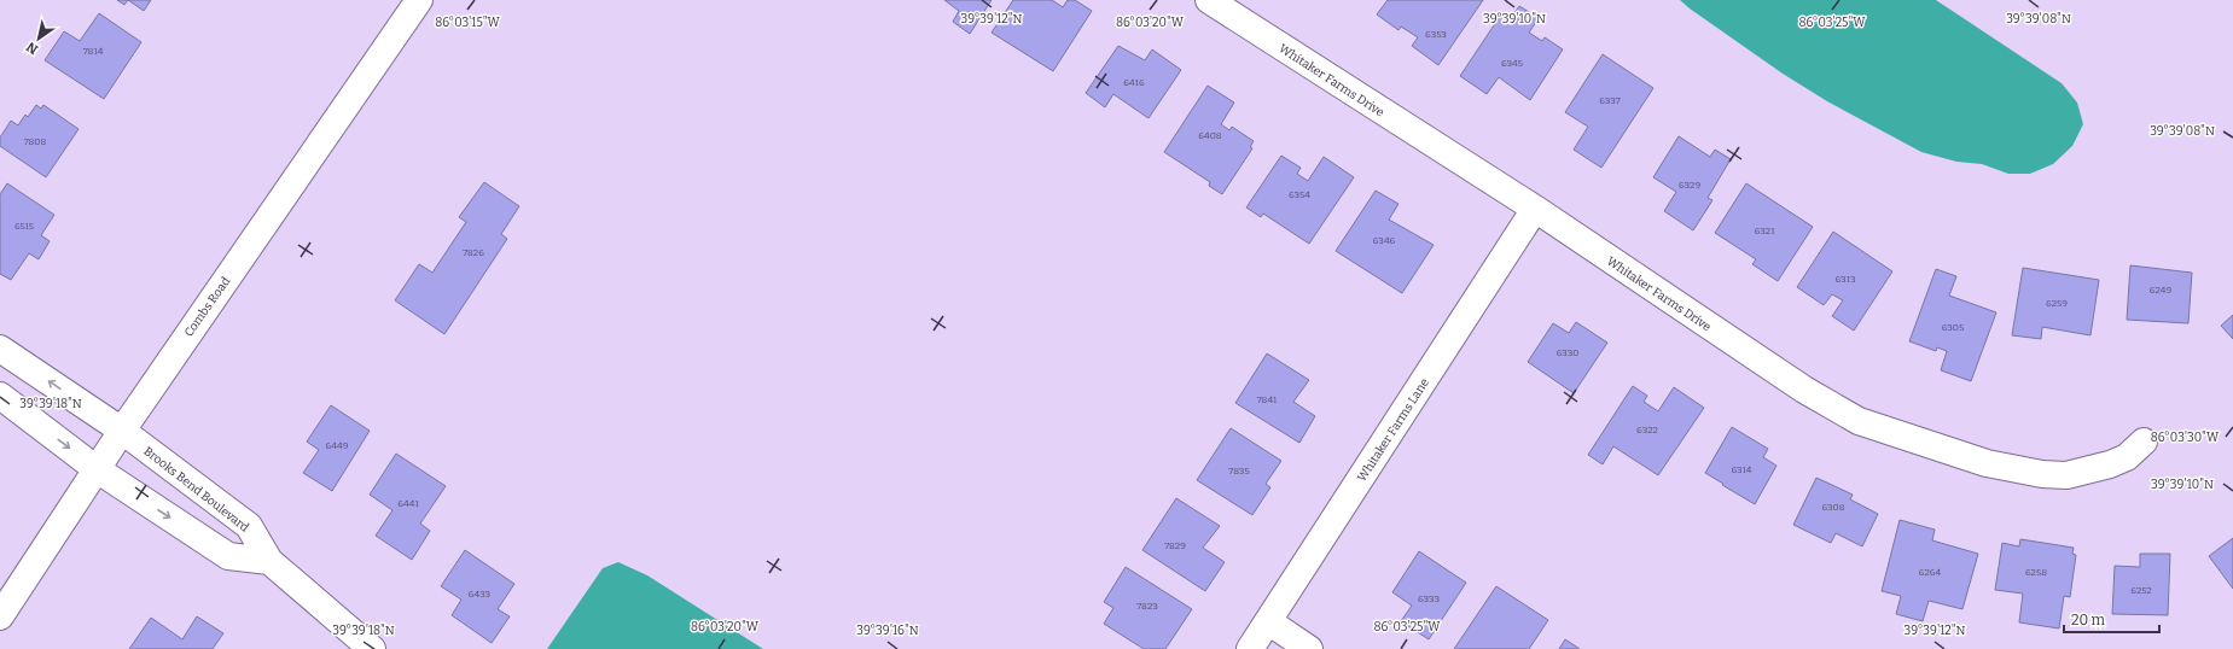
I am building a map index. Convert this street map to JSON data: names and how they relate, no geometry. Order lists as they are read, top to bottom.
{
  "streets": {
    "street": [
      "Whitaker Farms Drive",
      "Combs Road",
      "Whitaker Farms Lane",
      "Brooks Bend Boulevard"
    ]
  },
  "crossings": [
    ["Whitaker Farms Drive", "Whitaker Farms Lane"],
    ["Combs Road", "Brooks Bend Boulevard"]
  ],
  "house_numbers": [
    "6353",
    "7814",
    "6345",
    "6416",
    "6337",
    "6408",
    "7808",
    "6329",
    "6354",
    "6515",
    "6321",
    "6346",
    "7826",
    "6313",
    "6249",
    "6259",
    "6305",
    "6330",
    "7841",
    "6322",
    "6449",
    "6314",
    "7835",
    "6441",
    "6308",
    "7829",
    "6264",
    "6258",
    "6252",
    "6433",
    "6333",
    "7823"
  ],
  "scale_bar": "20 m",
  "north": "bottom left",
  "coordinates": [
    "39°39'12\"N",
    "39°39'10\"N",
    "39°39'08\"N",
    "86°03'15\"W",
    "86°03'20\"W",
    "86°03'25\"W",
    "39°39'18\"N",
    "86°03'30\"W",
    "39°39'16\"N"
  ]
}
